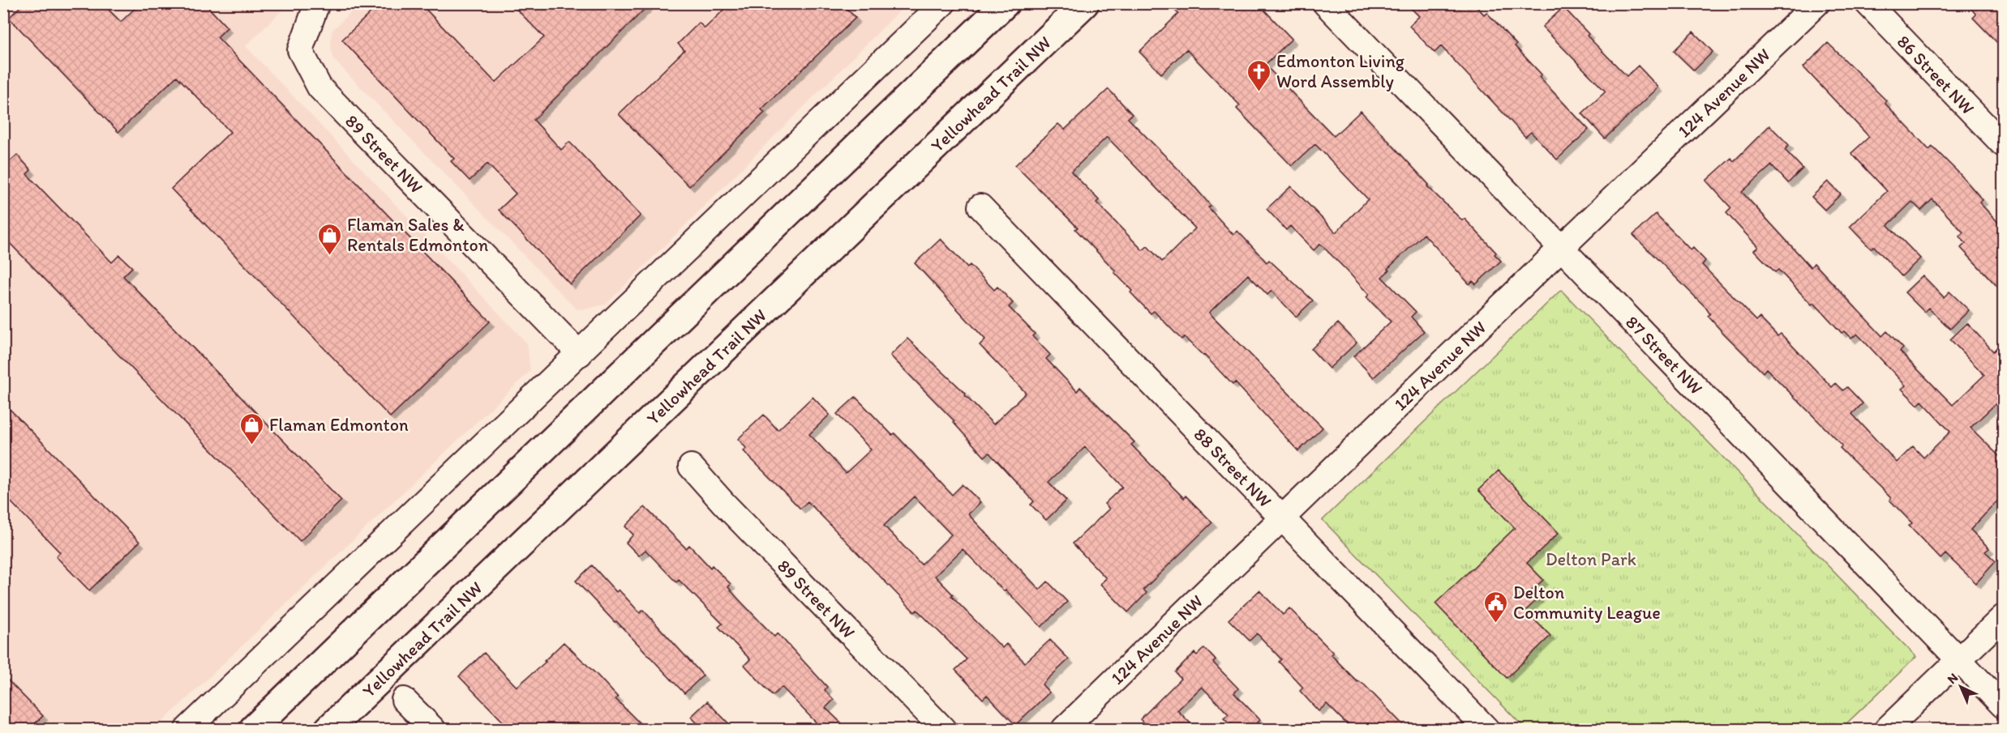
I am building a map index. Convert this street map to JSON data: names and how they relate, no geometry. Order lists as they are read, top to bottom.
{
  "streets": {
    "highway": ["Yellowhead Trail NW"],
    "street": [
      "86 Street NW",
      "124 Avenue NW",
      "89 Street NW",
      "87 Street NW",
      "88 Street NW"
    ]
  },
  "crossings": [
    ["124 Avenue NW", "87 Street NW"],
    ["124 Avenue NW", "88 Street NW"]
  ],
  "parks": ["Delton Park"],
  "places": {
    "church": ["Edmonton Living Word Assembly"],
    "shop": ["Flaman Sales & Rentals Edmonton", "Flaman Edmonton"],
    "public building": ["Delton Community League"]
  },
  "north": "top left"
}
